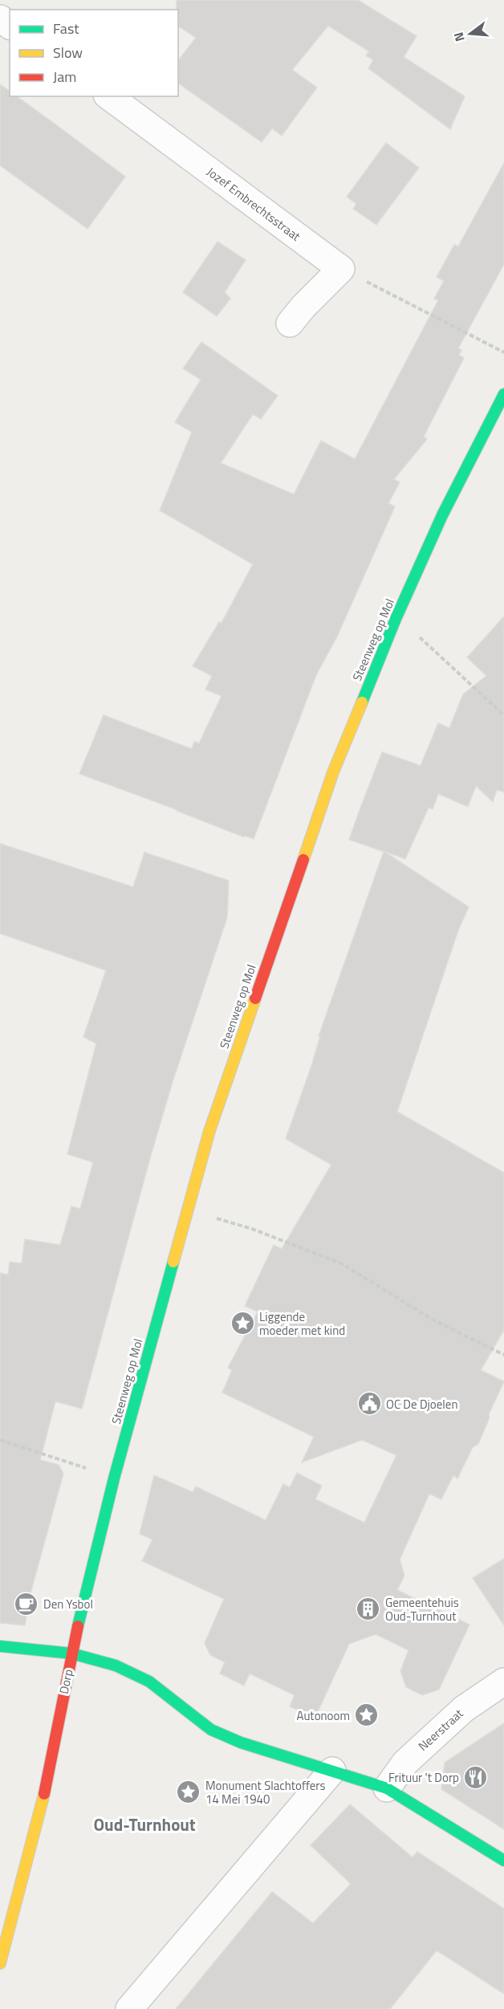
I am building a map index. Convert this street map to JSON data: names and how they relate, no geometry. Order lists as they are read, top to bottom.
{
  "streets": {
    "main road": ["Steenweg op Mol", "Dorp"],
    "street": ["Jozef Embrechtsstraat", "Neerstraat"]
  },
  "crossings": [
    ["Steenweg op Mol", "Dorp"],
    ["Dorp", "Neerstraat"]
  ],
  "districts": ["Oud-Turnhout"],
  "places": {
    "place": ["Liggende moeder met kind", "Autonoom", "Monument Slachtoffers 14 Mei 1940"],
    "public building": ["OC De Djoelen"],
    "cafe": ["Den Ysbol"],
    "building": ["Gemeentehuis Oud-Turnhout"],
    "restaurant": ["Frituur 't Dorp"]
  },
  "legend": ["Fast", "Slow", "Jam"],
  "north": "left"
}
